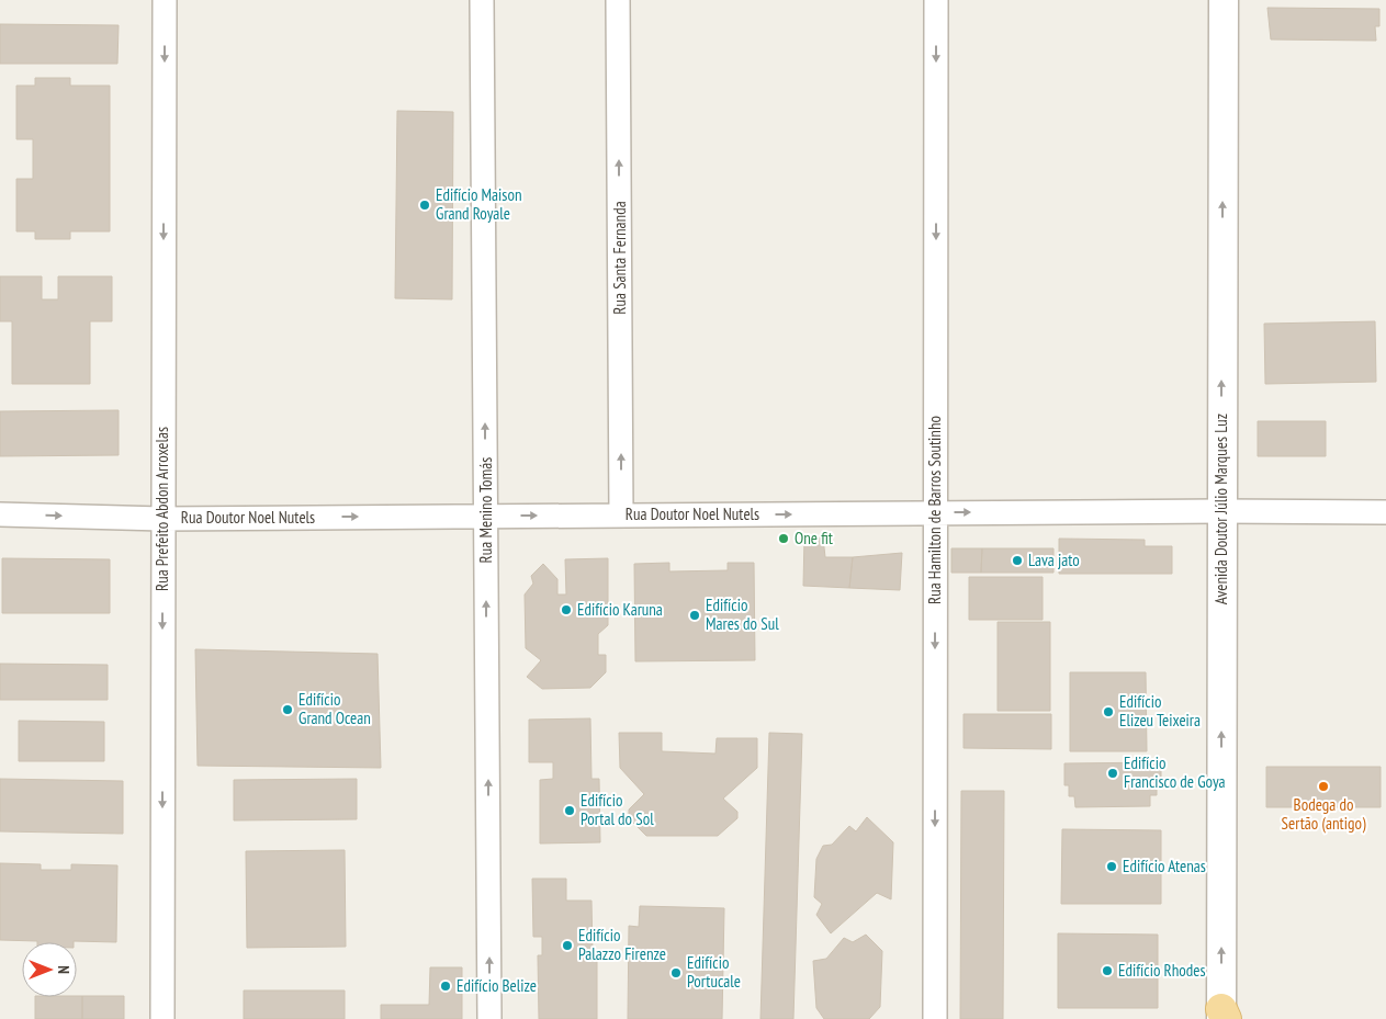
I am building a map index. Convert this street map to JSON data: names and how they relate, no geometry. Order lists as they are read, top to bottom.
{
  "streets": {
    "street": [
      "Rua Santa Fernanda",
      "Rua Prefeito Abdon Arroxelas",
      "Avenida Doutor Júlio Marques Luz",
      "Rua Menino Tomás",
      "Rua Hamilton de Barros Soutinho",
      "Rua Doutor Noel Nutels"
    ]
  },
  "crossings": [
    ["Rua Santa Fernanda", "Rua Doutor Noel Nutels"],
    ["Rua Prefeito Abdon Arroxelas", "Rua Doutor Noel Nutels"],
    ["Avenida Doutor Júlio Marques Luz", "Rua Doutor Noel Nutels"],
    ["Rua Menino Tomás", "Rua Doutor Noel Nutels"],
    ["Rua Hamilton de Barros Soutinho", "Rua Doutor Noel Nutels"]
  ],
  "one_way": [
    "Rua Santa Fernanda",
    "Rua Prefeito Abdon Arroxelas",
    "Avenida Doutor Júlio Marques Luz",
    "Rua Menino Tomás",
    "Rua Hamilton de Barros Soutinho",
    "Rua Doutor Noel Nutels"
  ],
  "places": [
    "Edifício Maison Grand Royale",
    "One fit",
    "Lava jato",
    "Edifício Karuna",
    "Edifício Mares do Sul",
    "Edifício Grand Ocean",
    "Edifício Elizeu Teixeira",
    "Edifício Francisco de Goya",
    "Bodega do Sertão (antigo)",
    "Edifício Portal do Sol",
    "Edifício Atenas",
    "Edifício Palazzo Firenze",
    "Edifício Rhodes",
    "Edifício Portucale",
    "Edifício Belize"
  ],
  "north": "right"
}
